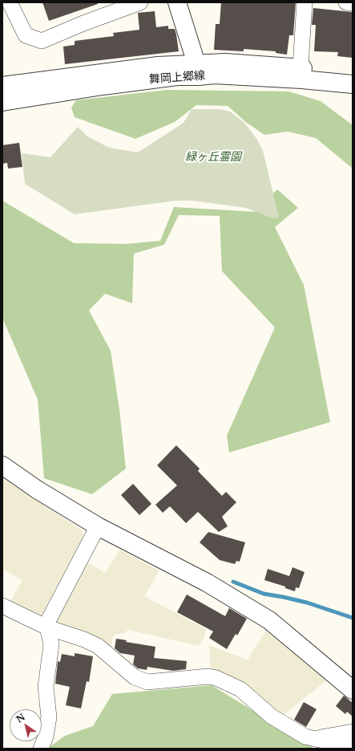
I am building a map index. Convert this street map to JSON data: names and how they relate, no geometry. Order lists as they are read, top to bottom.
{
  "streets": {
    "street": ["舞岡上郷線"]
  },
  "parks": ["緑ヶ丘霊園"],
  "north": "top left"
}
